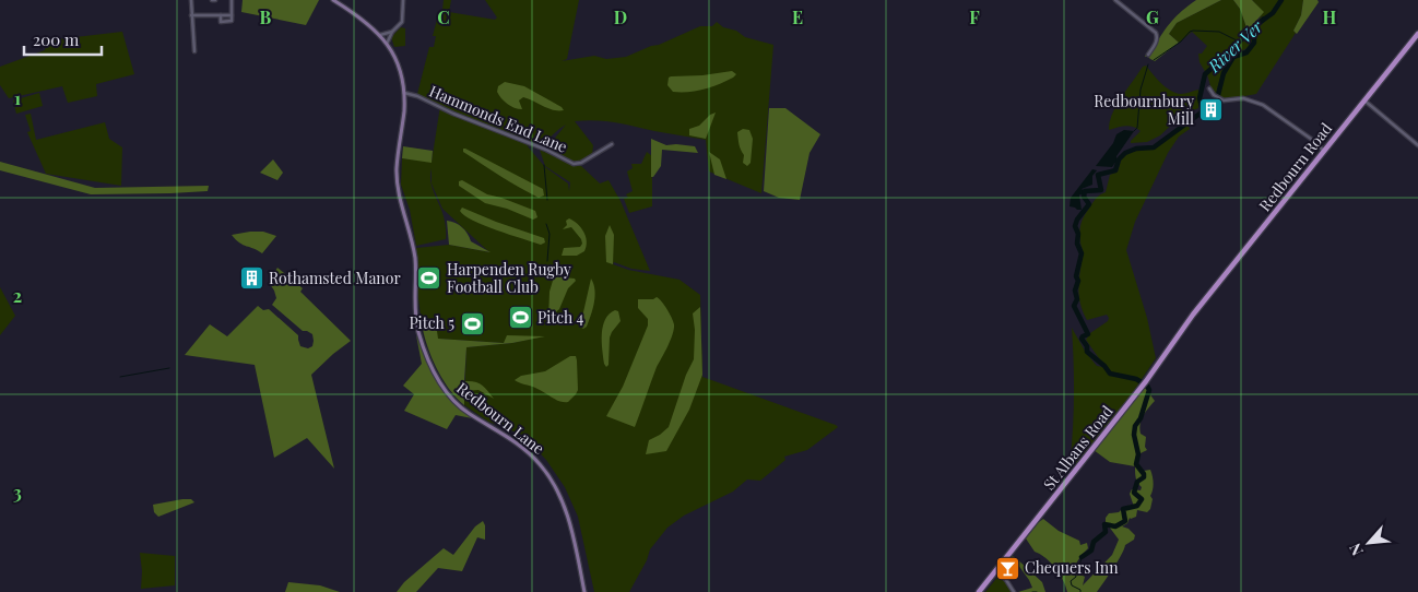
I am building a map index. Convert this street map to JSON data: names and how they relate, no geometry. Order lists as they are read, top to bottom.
{
  "streets": {
    "main road": ["Redbourn Road", "Redbourn Lane", "St Albans Road"],
    "street": ["Hammonds End Lane"]
  },
  "crossings": [
    ["Hammonds End Lane", "Redbourn Lane"],
    ["Redbourn Road", "St Albans Road"]
  ],
  "water": ["River Ver"],
  "places": {
    "building": ["Redbournbury Mill", "Rothamsted Manor"],
    "sports": ["Harpenden Rugby Football Club", "Pitch 4", "Pitch 5"],
    "bar": ["Chequers Inn"]
  },
  "scale_bar": "200 m",
  "north": "bottom left",
  "grid": {
    "columns": [
      "B",
      "C",
      "D",
      "E",
      "F",
      "G",
      "H"
    ],
    "rows": ["1", "2", "3"]
  }
}
